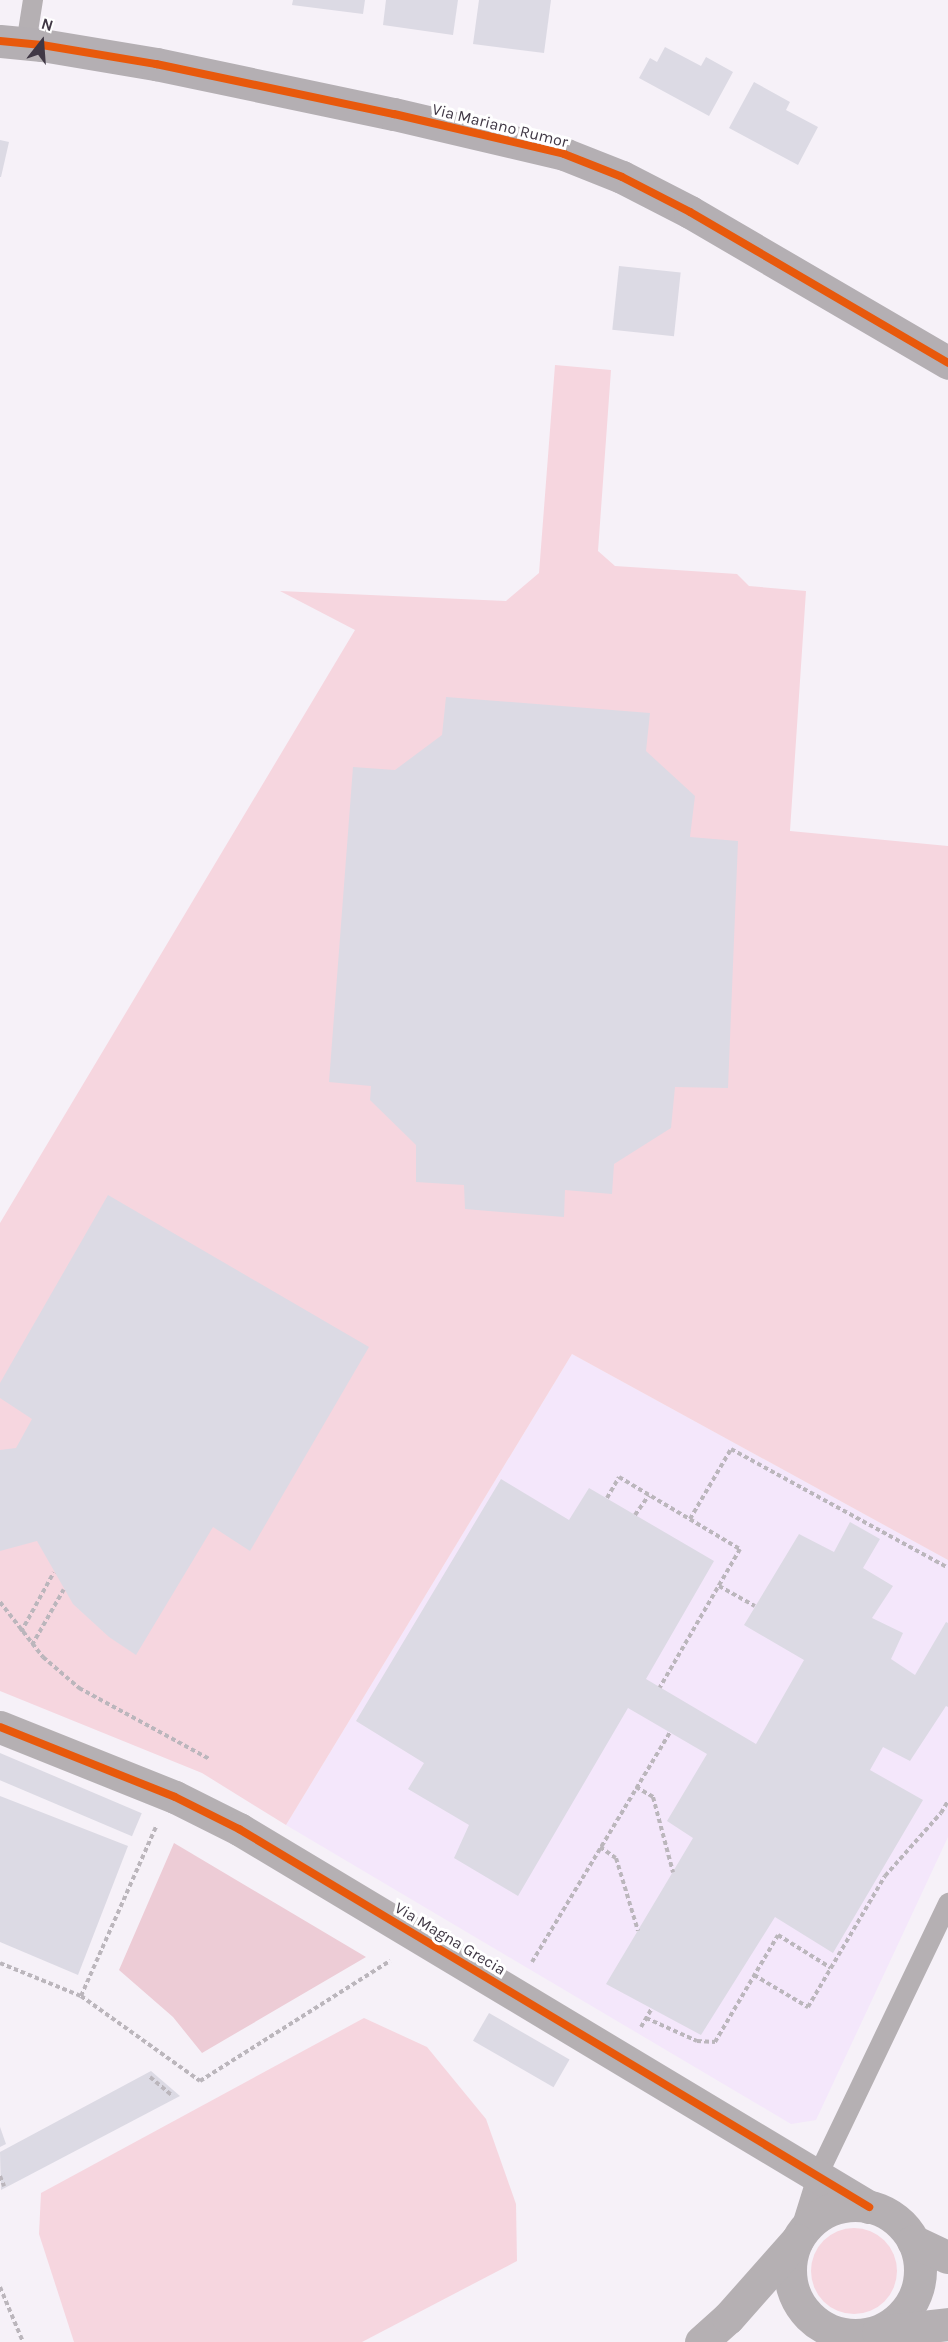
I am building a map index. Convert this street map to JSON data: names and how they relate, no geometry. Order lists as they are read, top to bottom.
{
  "streets": {
    "street": ["Via Mariano Rumor", "Via Magna Grecia"]
  },
  "north": "top"
}
